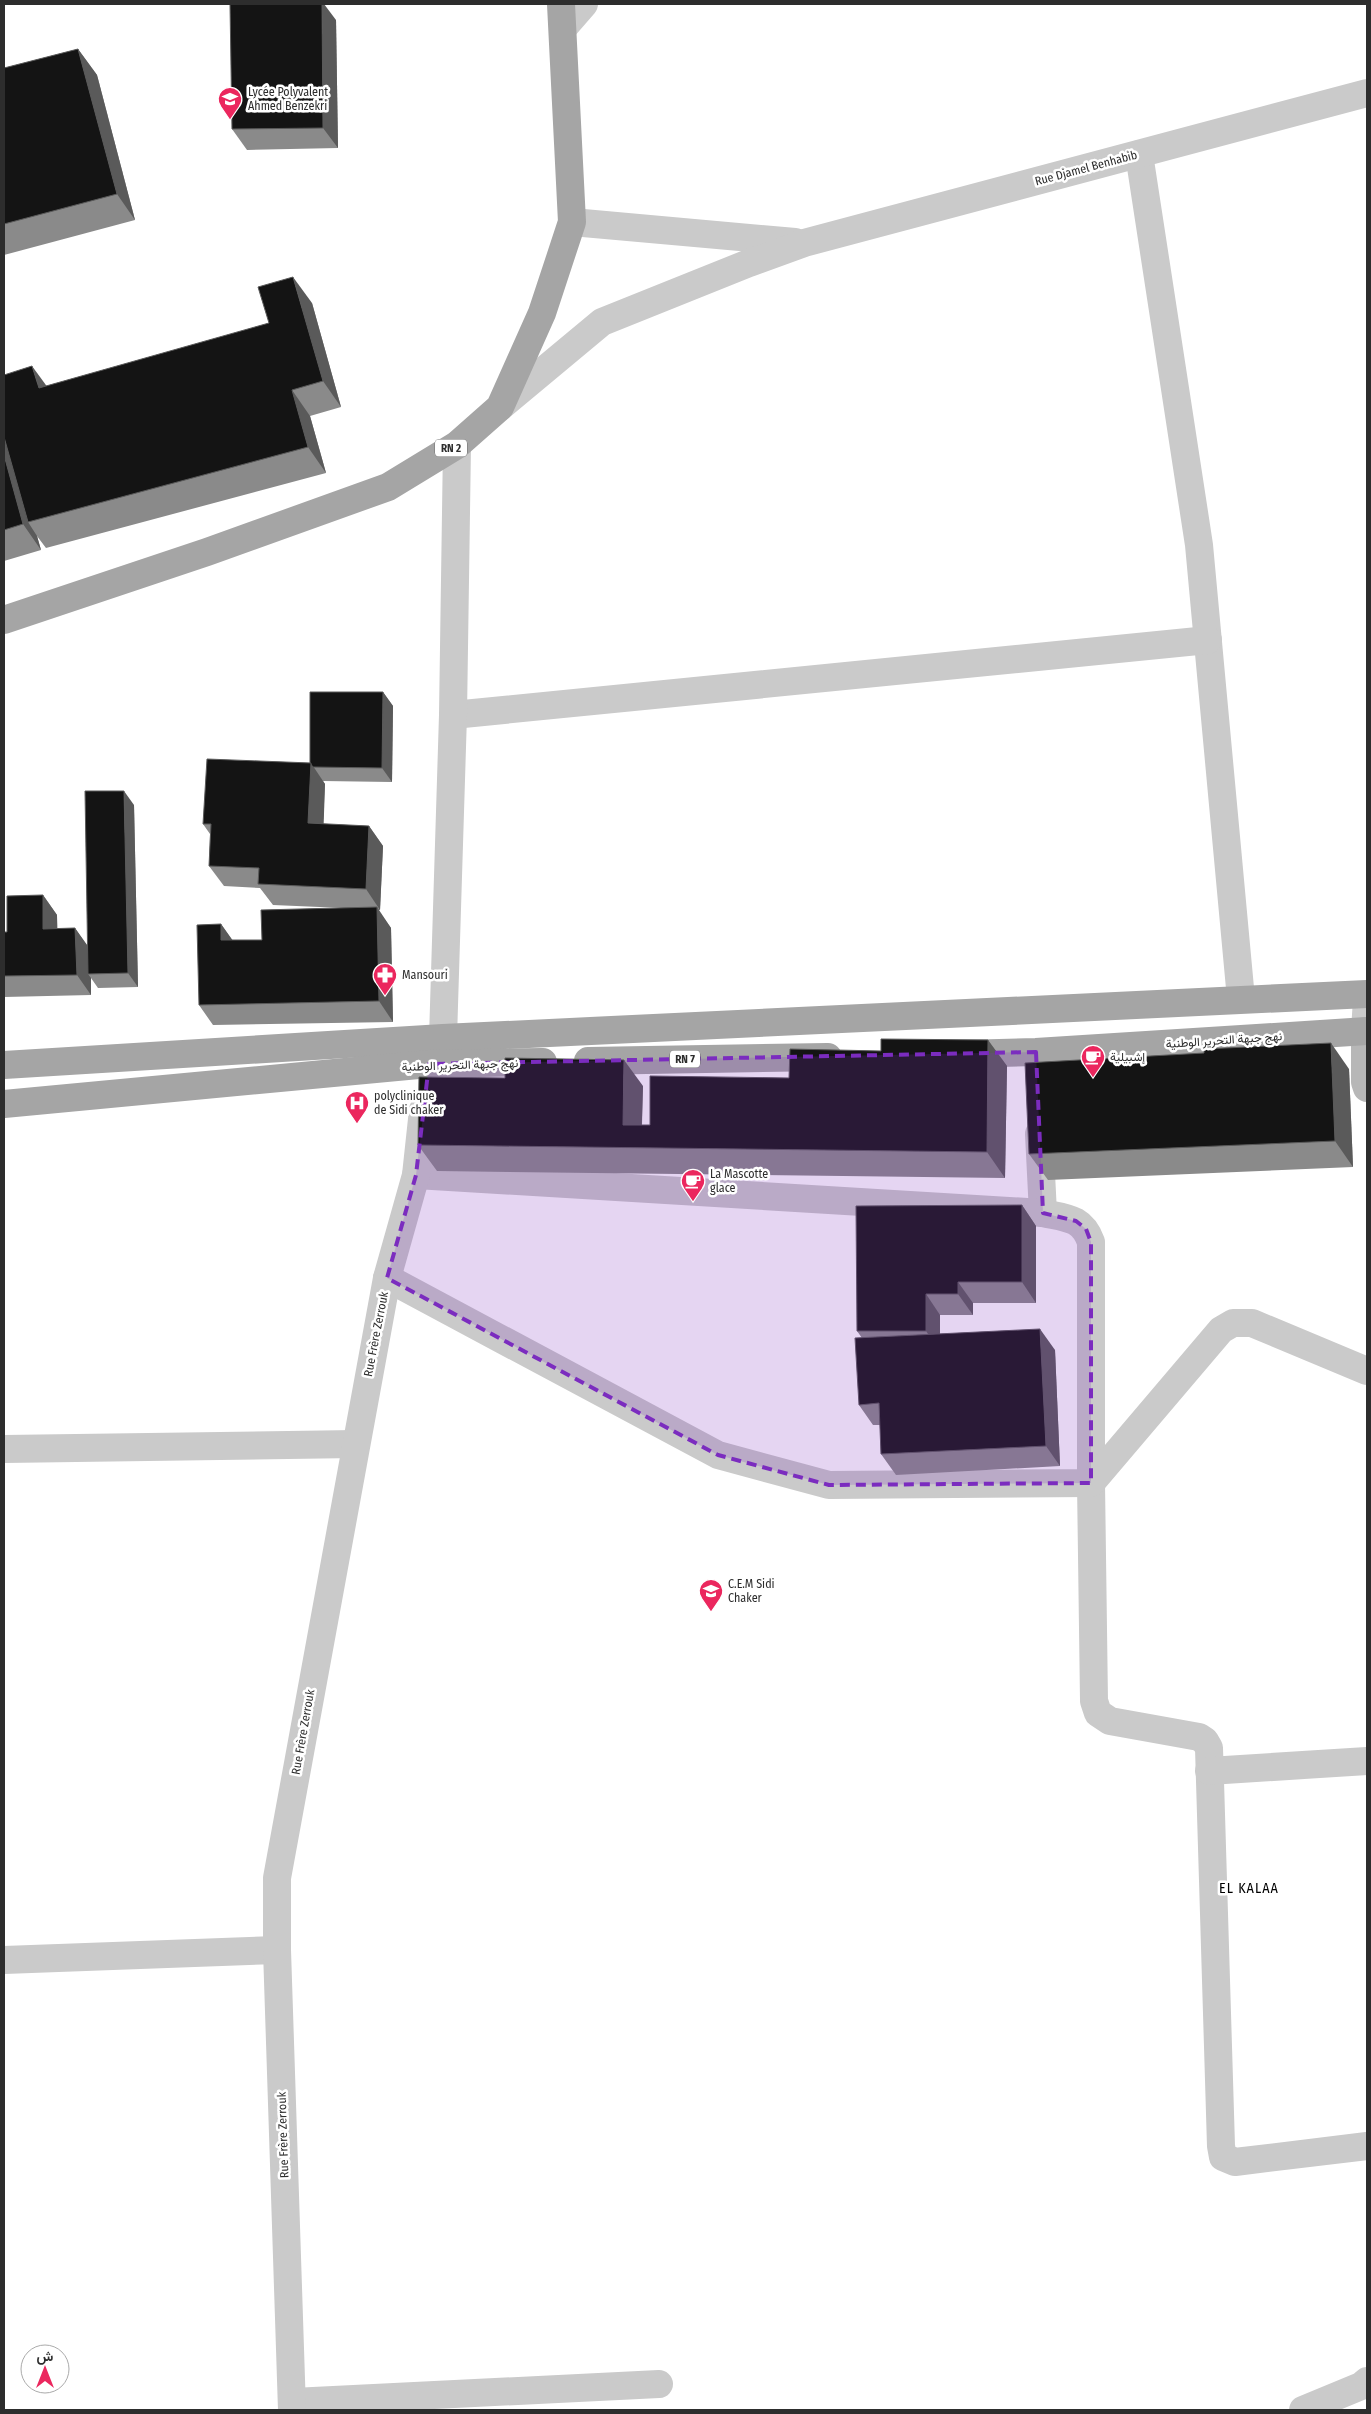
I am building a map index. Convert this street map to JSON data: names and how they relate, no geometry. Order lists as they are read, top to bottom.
{
  "streets": {
    "main road": ["RN 2", "نهج جبهة التحرير الوطنية", "RN 7"],
    "street": ["Rue Djamel Benhabib", "Rue Frère Zerrouk"]
  },
  "crossings": [
    ["نهج جبهة التحرير الوطنية", "Rue Frère Zerrouk"]
  ],
  "districts": ["EL KALAA"],
  "places": {
    "school or university": ["Lycée Polyvalent Ahmed Benzekri", "C.E.M Sidi Chaker"],
    "pharmacy": ["Mansouri"],
    "cafe": ["إشبيلية", "La Mascotte glace"],
    "hospital": ["polyclinique de Sidi chaker"]
  },
  "north": "top"
}
